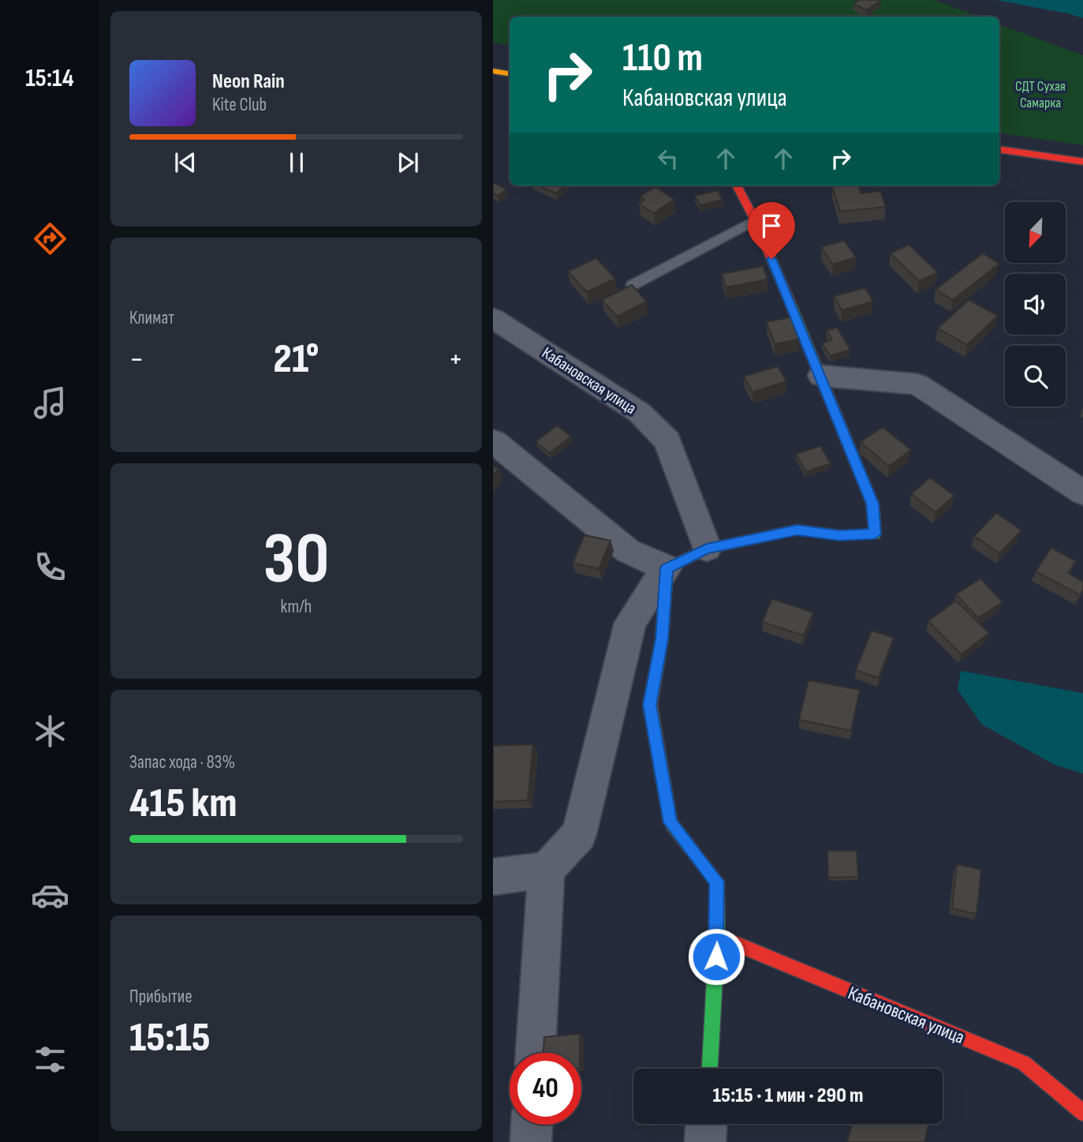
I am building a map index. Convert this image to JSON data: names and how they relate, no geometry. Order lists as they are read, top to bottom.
{
  "streets": {
    "street": ["Кабановская улица"]
  },
  "parks": ["СДТ Сухая Самарка"],
  "north": "bottom left",
  "page": {
    "tabs": "15:14",
    "turn": ["110 m", "Кабановская улица"],
    "song": ["Neon Rain", "Kite Club"],
    "tile": [
      "Климат",
      ["30", "km/h"],
      ["Запас хода · 83%", "415 km"],
      ["Прибытие", "15:15"]
    ],
    "heat": ["−", "21°", "+"],
    "limit": "40",
    "trip": "15:15 · 1 мин · 290 m"
  }
}
